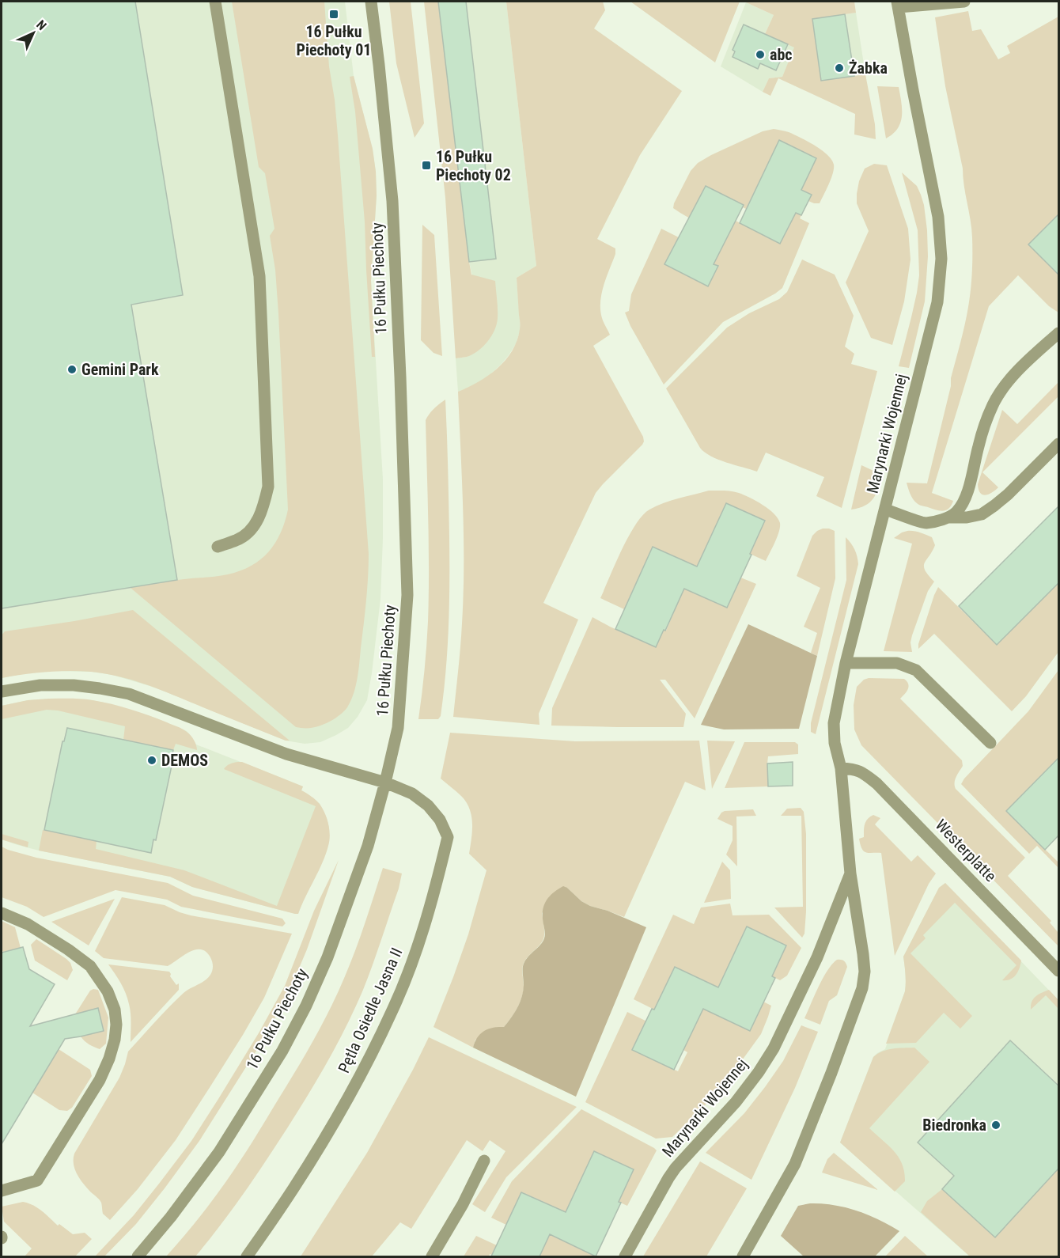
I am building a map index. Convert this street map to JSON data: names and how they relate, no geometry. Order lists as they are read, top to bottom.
{
  "streets": {
    "street": [
      "16 Pułku Piechoty",
      "Marynarki Wojennej",
      "Westerplatte",
      "Pętla Osiedle Jasna II"
    ]
  },
  "crossings": [
    ["16 Pułku Piechoty", "Pętla Osiedle Jasna II"],
    ["Marynarki Wojennej", "Westerplatte"]
  ],
  "places": {
    "transit": ["16 Pułku Piechoty 01", "16 Pułku Piechoty 02"],
    "other": [
      "abc",
      "Żabka",
      "Gemini Park",
      "DEMOS",
      "Biedronka"
    ]
  },
  "north": "top right"
}
